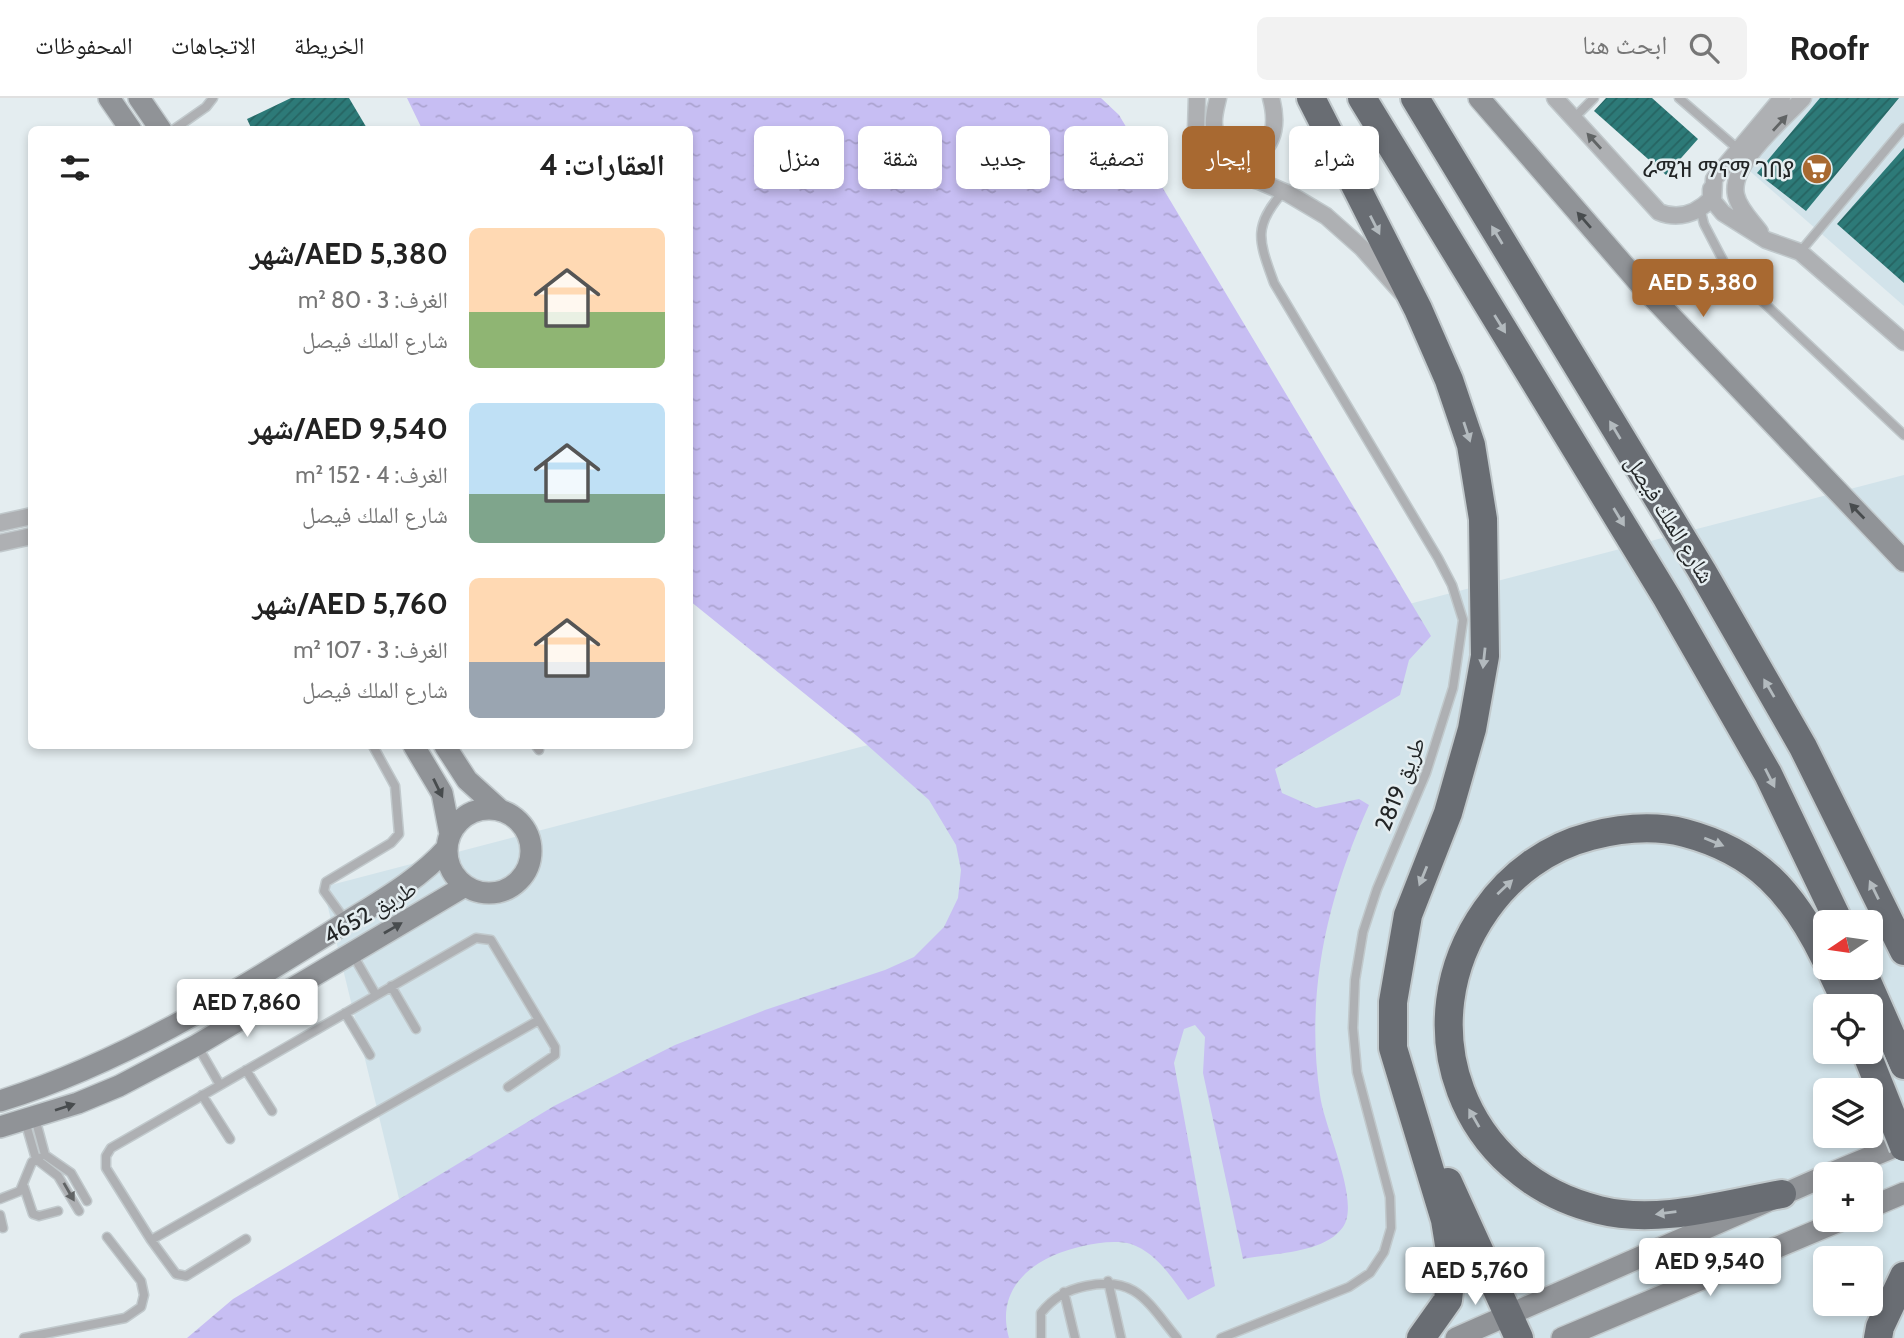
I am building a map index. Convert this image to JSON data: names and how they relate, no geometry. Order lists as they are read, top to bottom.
{
  "streets": {
    "highway": ["شارع الملك فيصل"],
    "street": ["طريق 4652"],
    "lane": ["طريق 2819"]
  },
  "places": {
    "supermarket": ["ራሚዝ ማናማ ገበያ"]
  },
  "north": "left",
  "page": {
    "header": "Roofr",
    "search": "ابحث هنا",
    "nav": ["الخريطة", "الاتجاهات", "المحفوظات"],
    "chip": [
      "شراء",
      "إيجار",
      "تصفية",
      "جديد",
      "شقة",
      "منزل"
    ],
    "heading": "العقارات: 4",
    "list": [
      {
        "name": "AED 5,380/شهر",
        "note": "الغرف: 3 · 80 m² · شارع الملك فيصل"
      },
      {
        "name": "AED 9,540/شهر",
        "note": "الغرف: 4 · 152 m² · شارع الملك فيصل"
      },
      {
        "name": "AED 5,760/شهر",
        "note": "الغرف: 3 · 107 m² · شارع الملك فيصل"
      }
    ],
    "price": [
      "AED 5,380",
      "AED 7,860",
      "AED 9,540",
      "AED 5,760"
    ],
    "map_buttons": ["+", "−"]
  }
}
